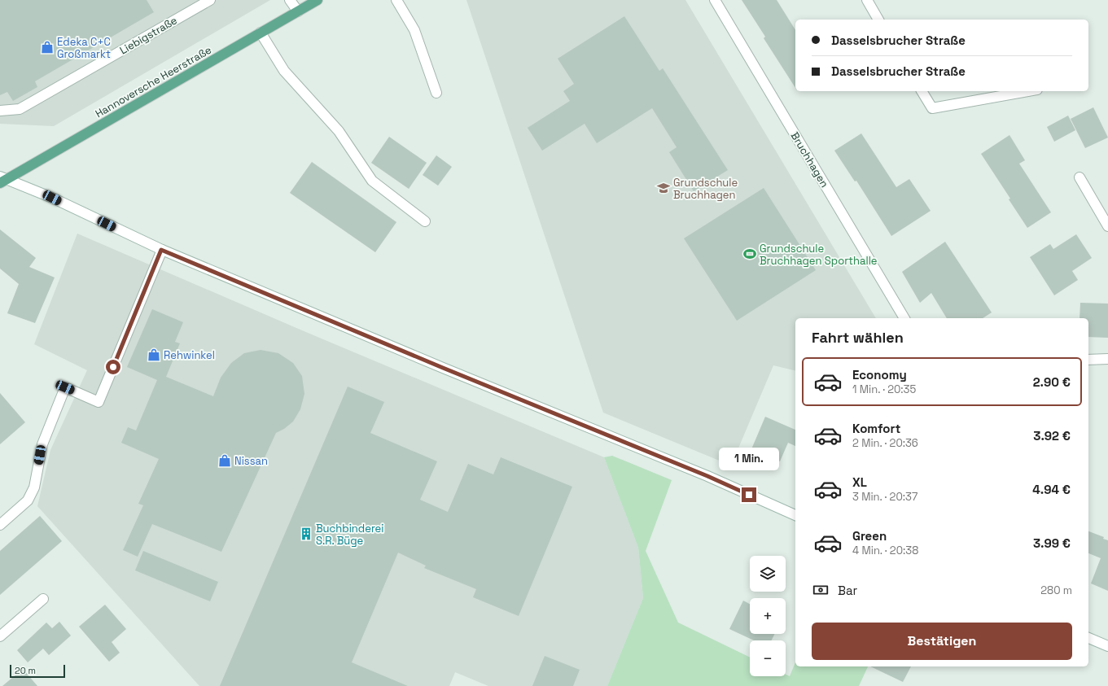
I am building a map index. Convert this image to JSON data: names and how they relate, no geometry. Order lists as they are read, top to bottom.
{
  "streets": {
    "main road": ["Hannoversche Heerstraße"],
    "street": ["Liebigstraße", "Bruchhagen"]
  },
  "places": {
    "shop": ["Edeka C+C Großmarkt", "Rehwinkel", "Nissan"],
    "school or university": ["Grundschule Bruchhagen"],
    "sports": ["Grundschule Bruchhagen Sporthalle"],
    "building": ["Buchbinderei S.R. Büge"]
  },
  "scale_bar": "20 m",
  "page": {
    "banner": ["Dasselsbrucher Straße", "Dasselsbrucher Straße"],
    "heading": "Fahrt wählen",
    "list": [
      {
        "name": "Economy",
        "note": "1 Min. · 20:35",
        "value": "2.90 €"
      },
      {
        "name": "Komfort",
        "note": "2 Min. · 20:36",
        "value": "3.92 €"
      },
      {
        "name": "XL",
        "note": "3 Min. · 20:37",
        "value": "4.94 €"
      },
      {
        "name": "Green",
        "note": "4 Min. · 20:38",
        "value": "3.99 €"
      }
    ],
    "bubble": "1 Min.",
    "map_buttons": ["+", "−"],
    "pay": ["Bar", "280 m"],
    "buttons": "Bestätigen",
    "scale": "20 m"
  }
}
